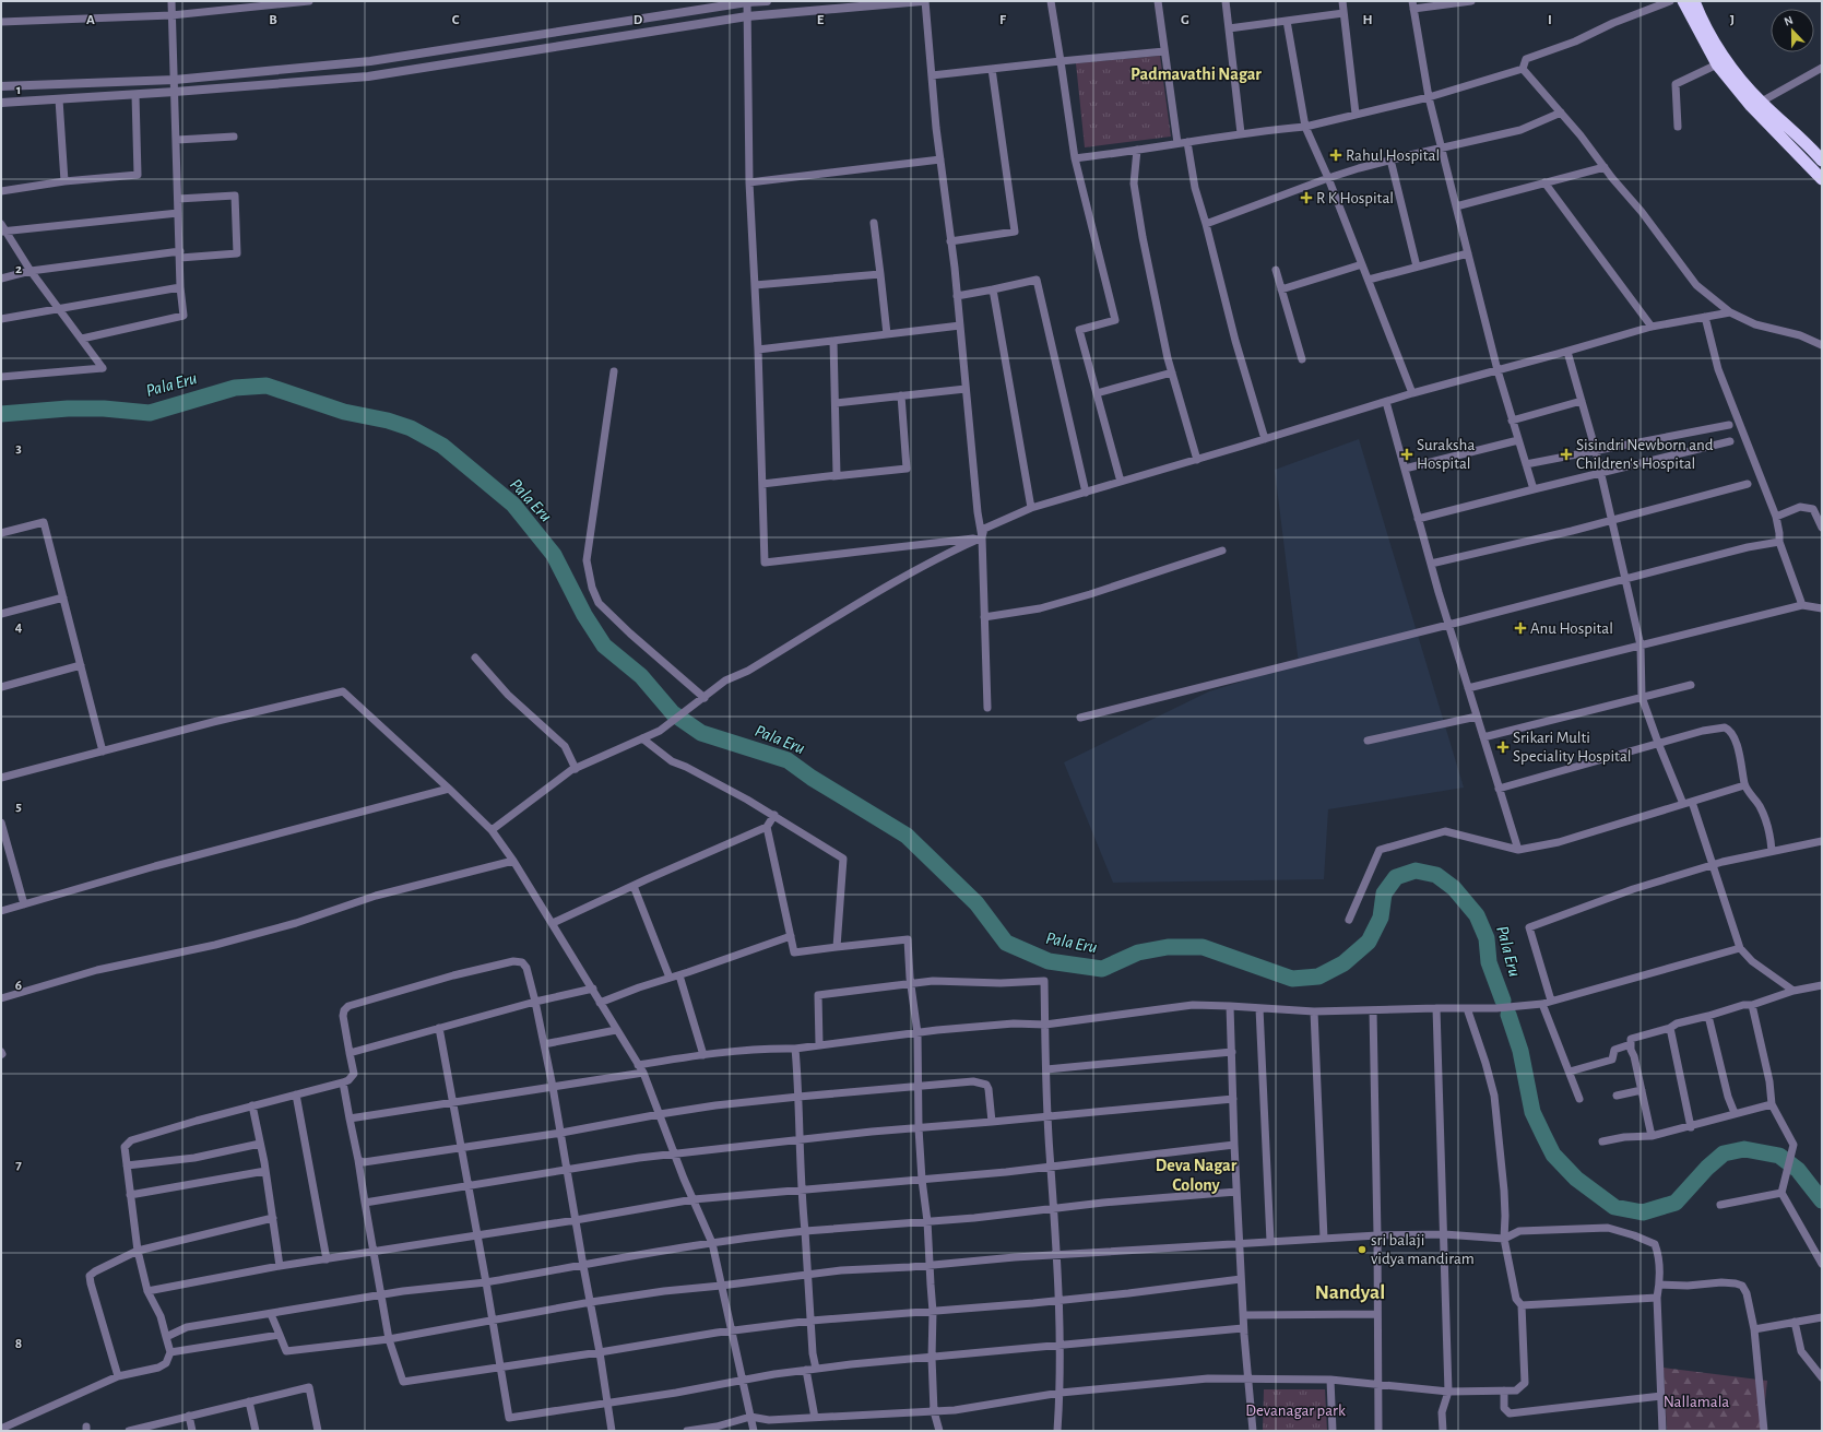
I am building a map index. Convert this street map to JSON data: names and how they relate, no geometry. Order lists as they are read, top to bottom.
{
  "districts": ["Padmavathi Nagar", "Deva Nagar Colony", "Nandyal"],
  "water": ["Pala Eru"],
  "parks": ["Nallamala", "Devanagar park"],
  "places": {
    "health": [
      "Rahul Hospital",
      "R K Hospital",
      "Suraksha Hospital",
      "Sisindri Newborn and Children's Hospital",
      "Anu Hospital",
      "Srikari Multi Speciality Hospital"
    ],
    "other": ["sri balaji vidya mandiram"]
  },
  "north": "top",
  "grid": {
    "columns": [
      "A",
      "B",
      "C",
      "D",
      "E",
      "F",
      "G",
      "H",
      "I",
      "J"
    ],
    "rows": [
      "1",
      "2",
      "3",
      "4",
      "5",
      "6",
      "7",
      "8"
    ]
  }
}
